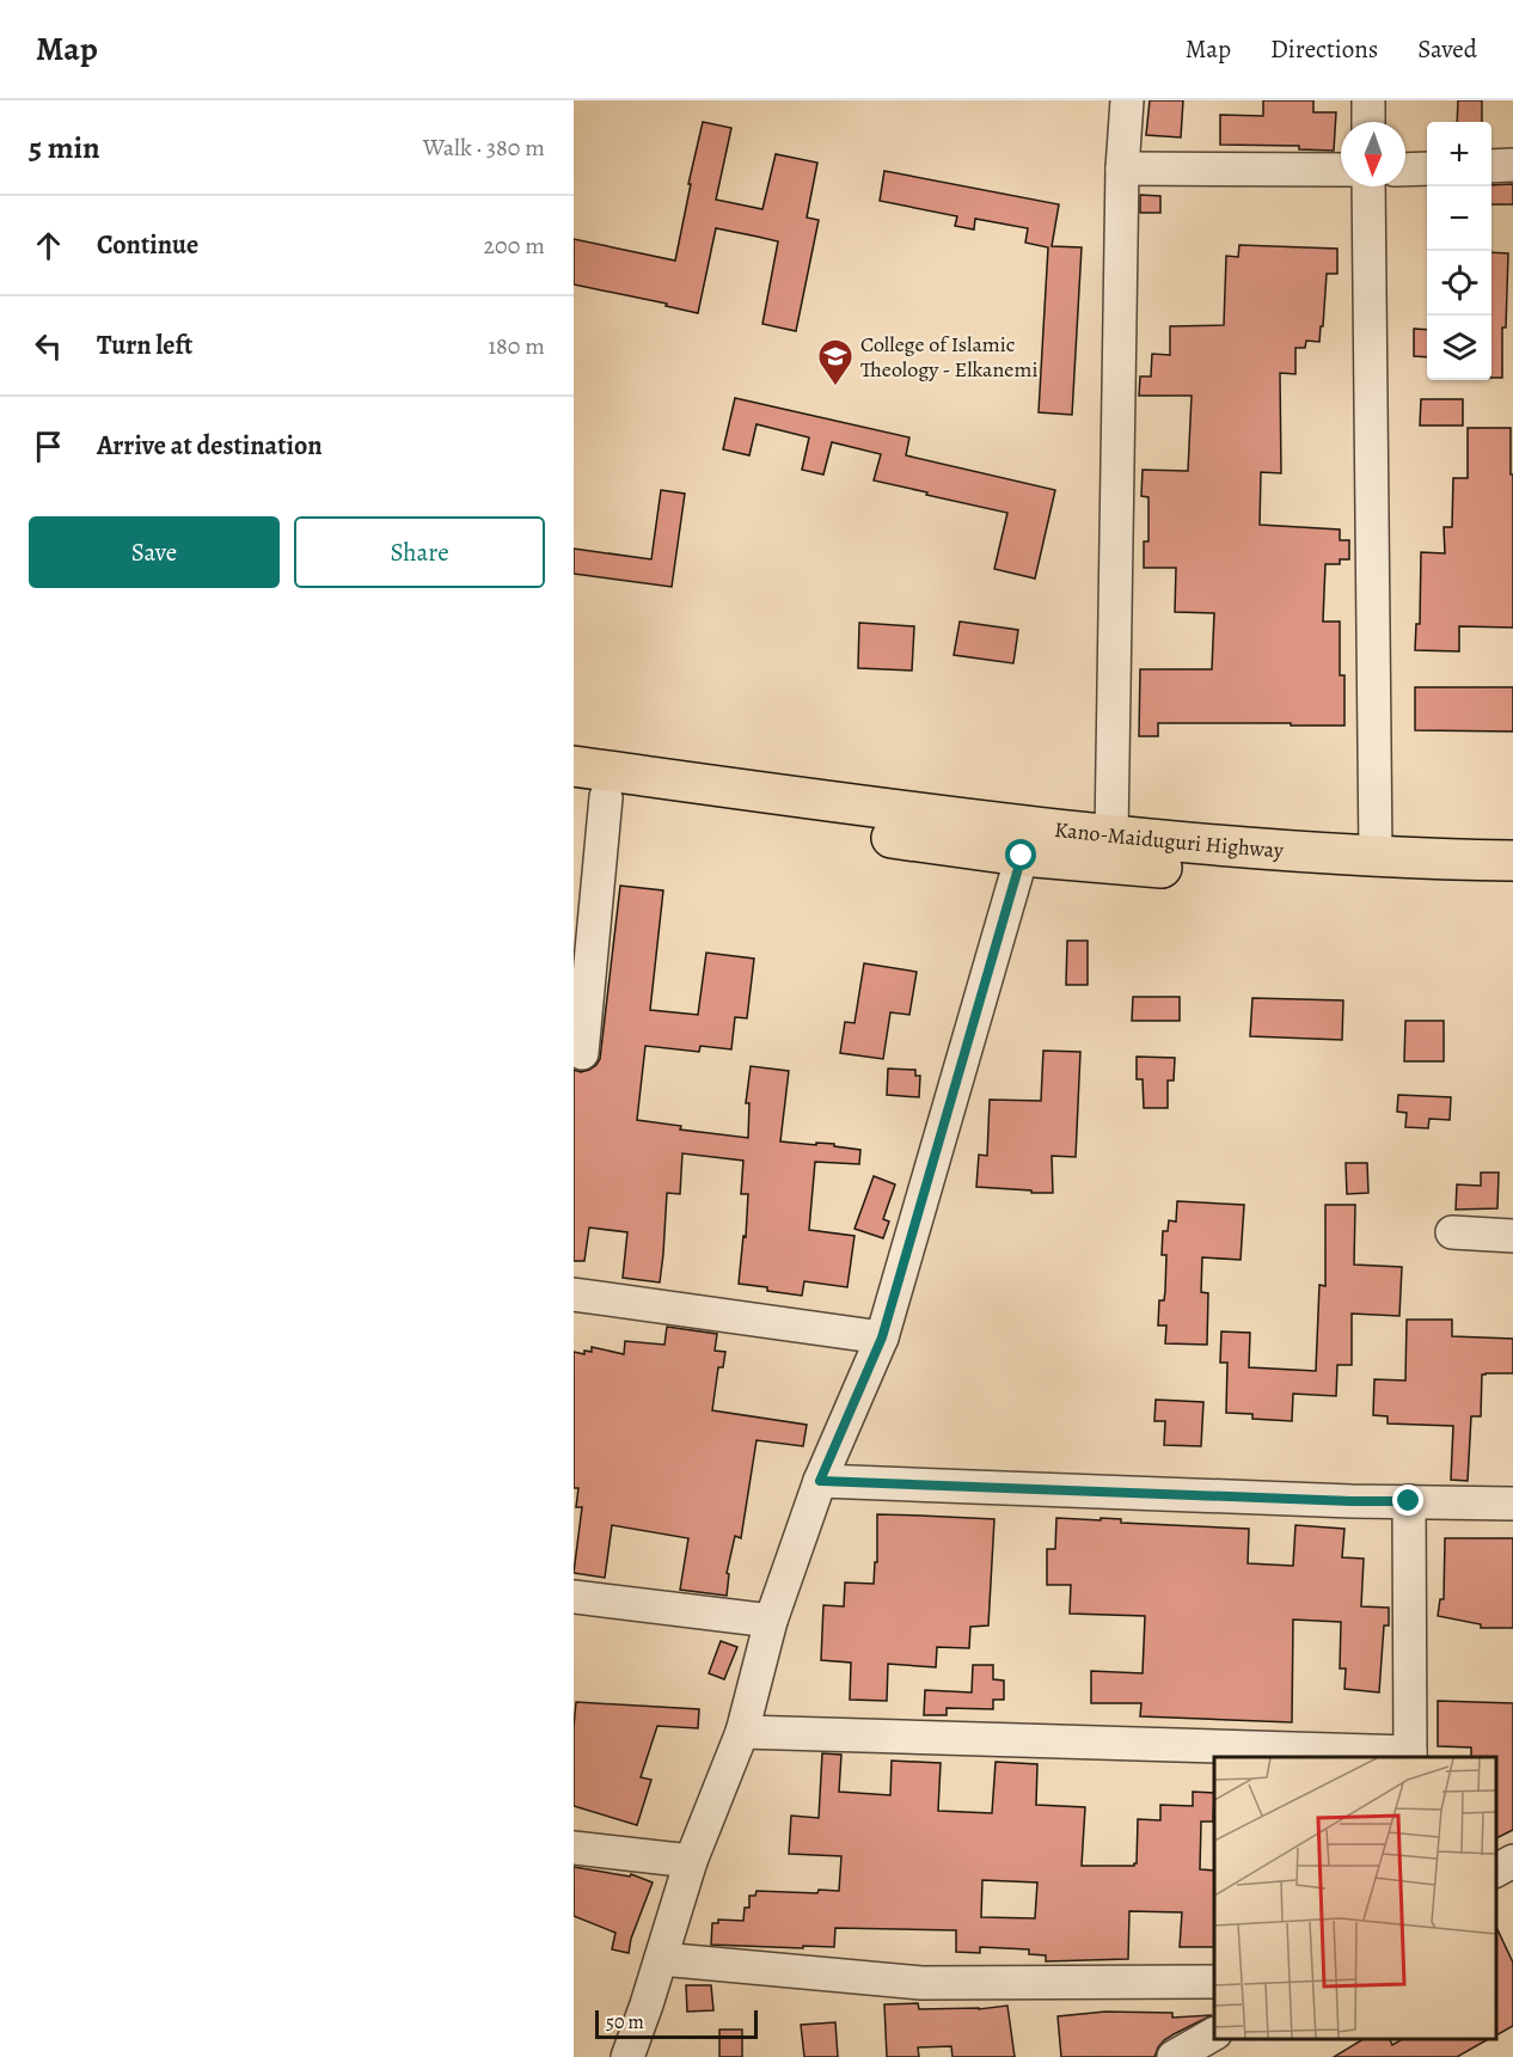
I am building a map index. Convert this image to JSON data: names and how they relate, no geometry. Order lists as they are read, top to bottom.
{
  "streets": {
    "highway": ["Kano-Maiduguri Highway"]
  },
  "places": {
    "school or university": ["College of Islamic Theology - Elkanemi"]
  },
  "scale_bar": "50 m",
  "north": "bottom",
  "page": {
    "header": "Map",
    "nav": ["Map", "Directions", "Saved"],
    "heading": ["5 min", "Walk · 380 m"],
    "map_buttons": ["+", "−"],
    "list": [
      ["Continue", "200 m"],
      ["Turn left", "180 m"],
      "Arrive at destination"
    ],
    "buttons": ["Save", "Share"],
    "scale": "50 m"
  }
}
